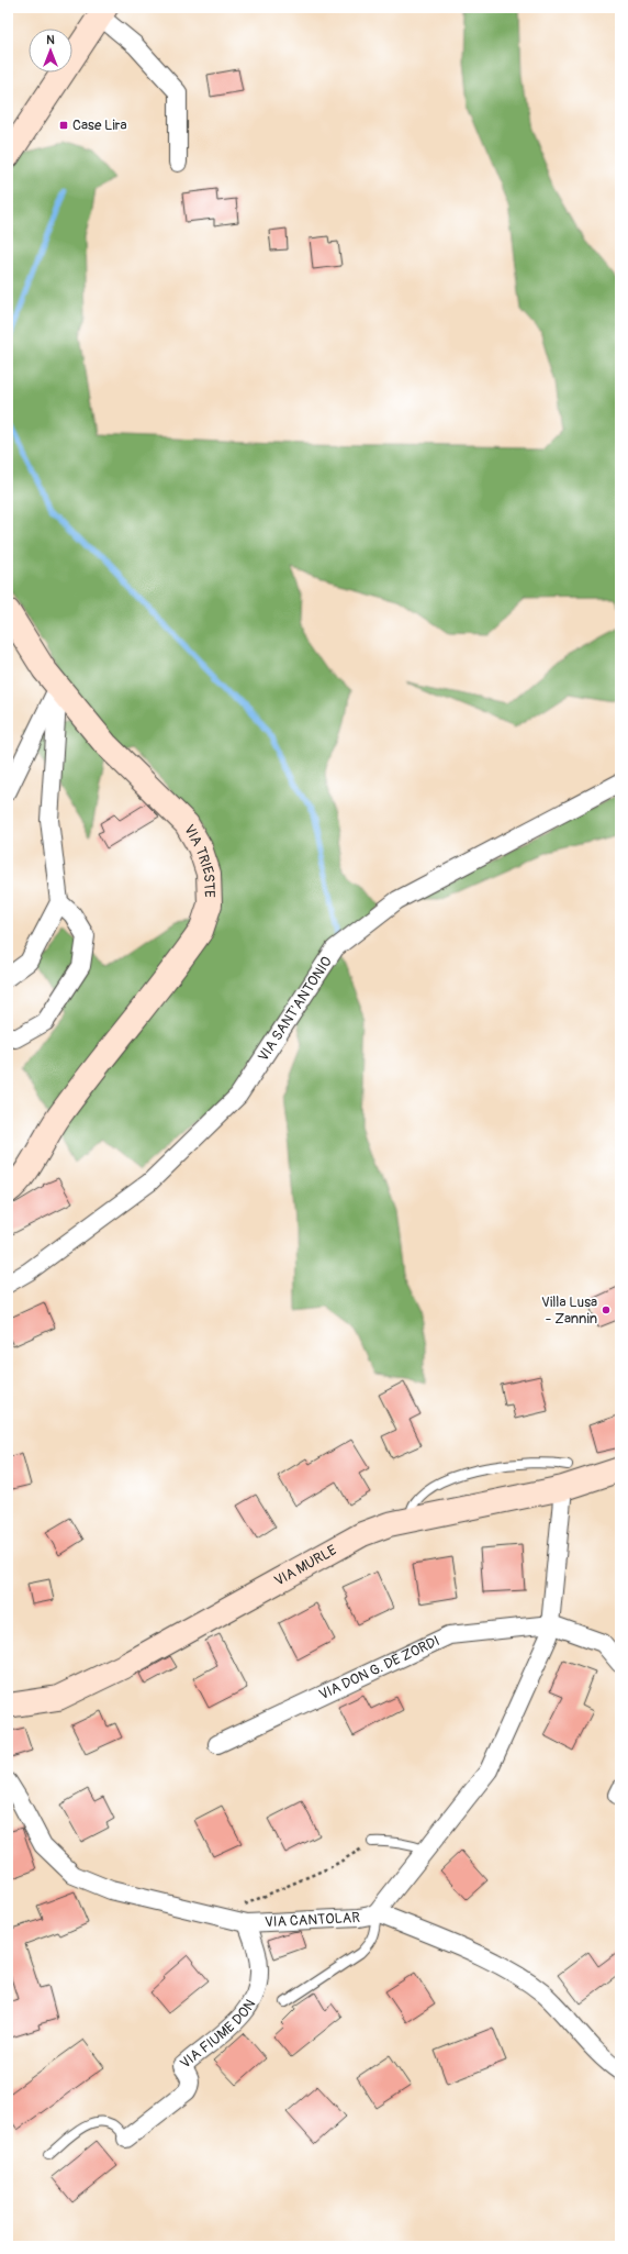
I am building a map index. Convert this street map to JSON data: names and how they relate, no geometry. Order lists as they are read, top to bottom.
{
  "streets": {
    "street": [
      "VIA TRIESTE",
      "VIA SANT'ANTONIO",
      "VIA MURLE",
      "VIA DON G. DE ZORDI",
      "VIA CANTOLAR",
      "VIA FIUME DON"
    ]
  },
  "crossings": [
    ["VIA CANTOLAR", "VIA FIUME DON"]
  ],
  "places": {
    "transit": ["Case Lira"],
    "other": ["Villa Lusa - Zannin"]
  },
  "north": "top"
}
